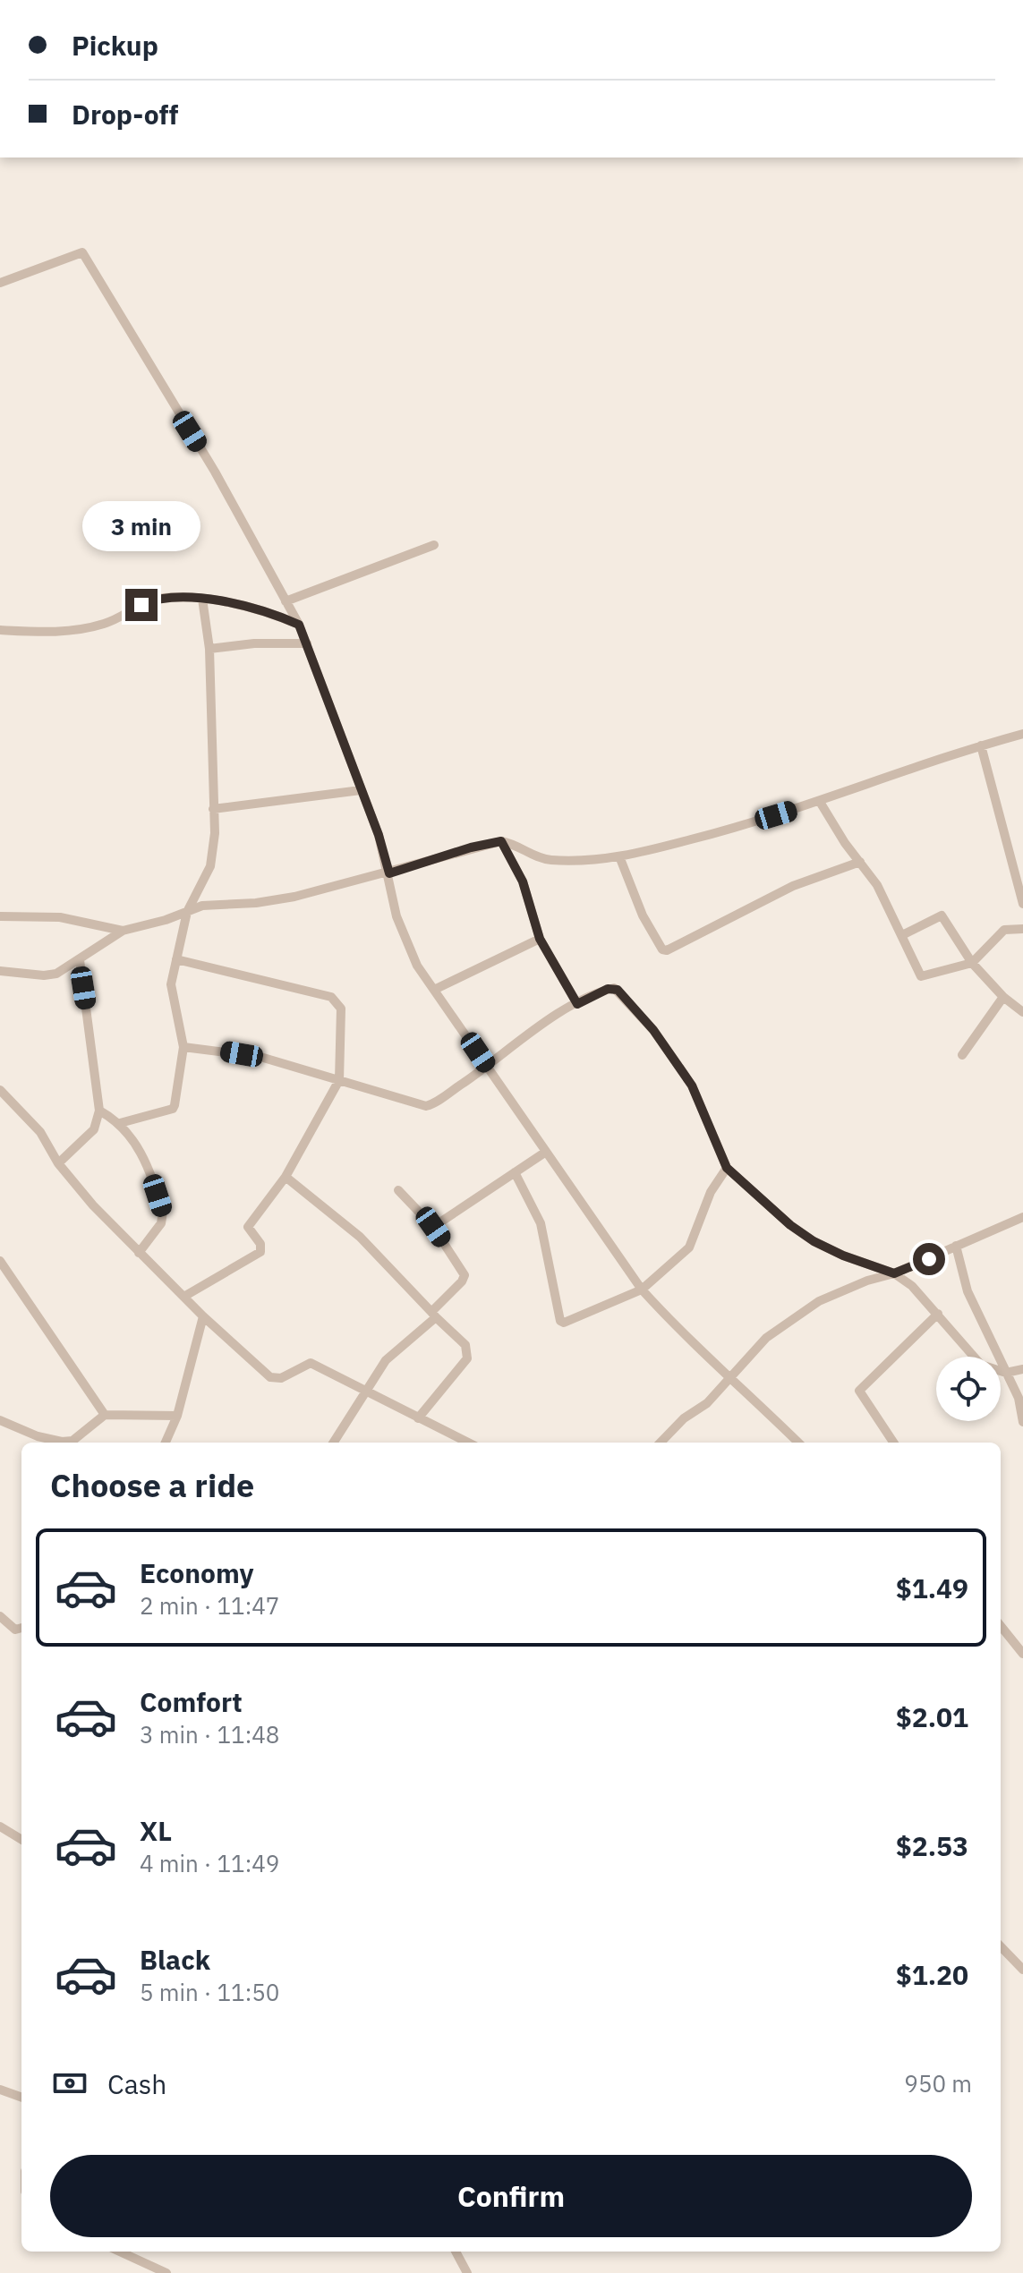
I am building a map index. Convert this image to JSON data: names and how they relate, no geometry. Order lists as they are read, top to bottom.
{
  "page": {
    "banner": ["Pickup", "Drop-off"],
    "bubble": "3 min",
    "heading": "Choose a ride",
    "list": [
      {
        "name": "Economy",
        "note": "2 min · 11:47",
        "value": "$1.49"
      },
      {
        "name": "Comfort",
        "note": "3 min · 11:48",
        "value": "$2.01"
      },
      {
        "name": "XL",
        "note": "4 min · 11:49",
        "value": "$2.53"
      },
      {
        "name": "Black",
        "note": "5 min · 11:50",
        "value": "$1.20"
      }
    ],
    "pay": ["Cash", "950 m"],
    "buttons": "Confirm"
  }
}
